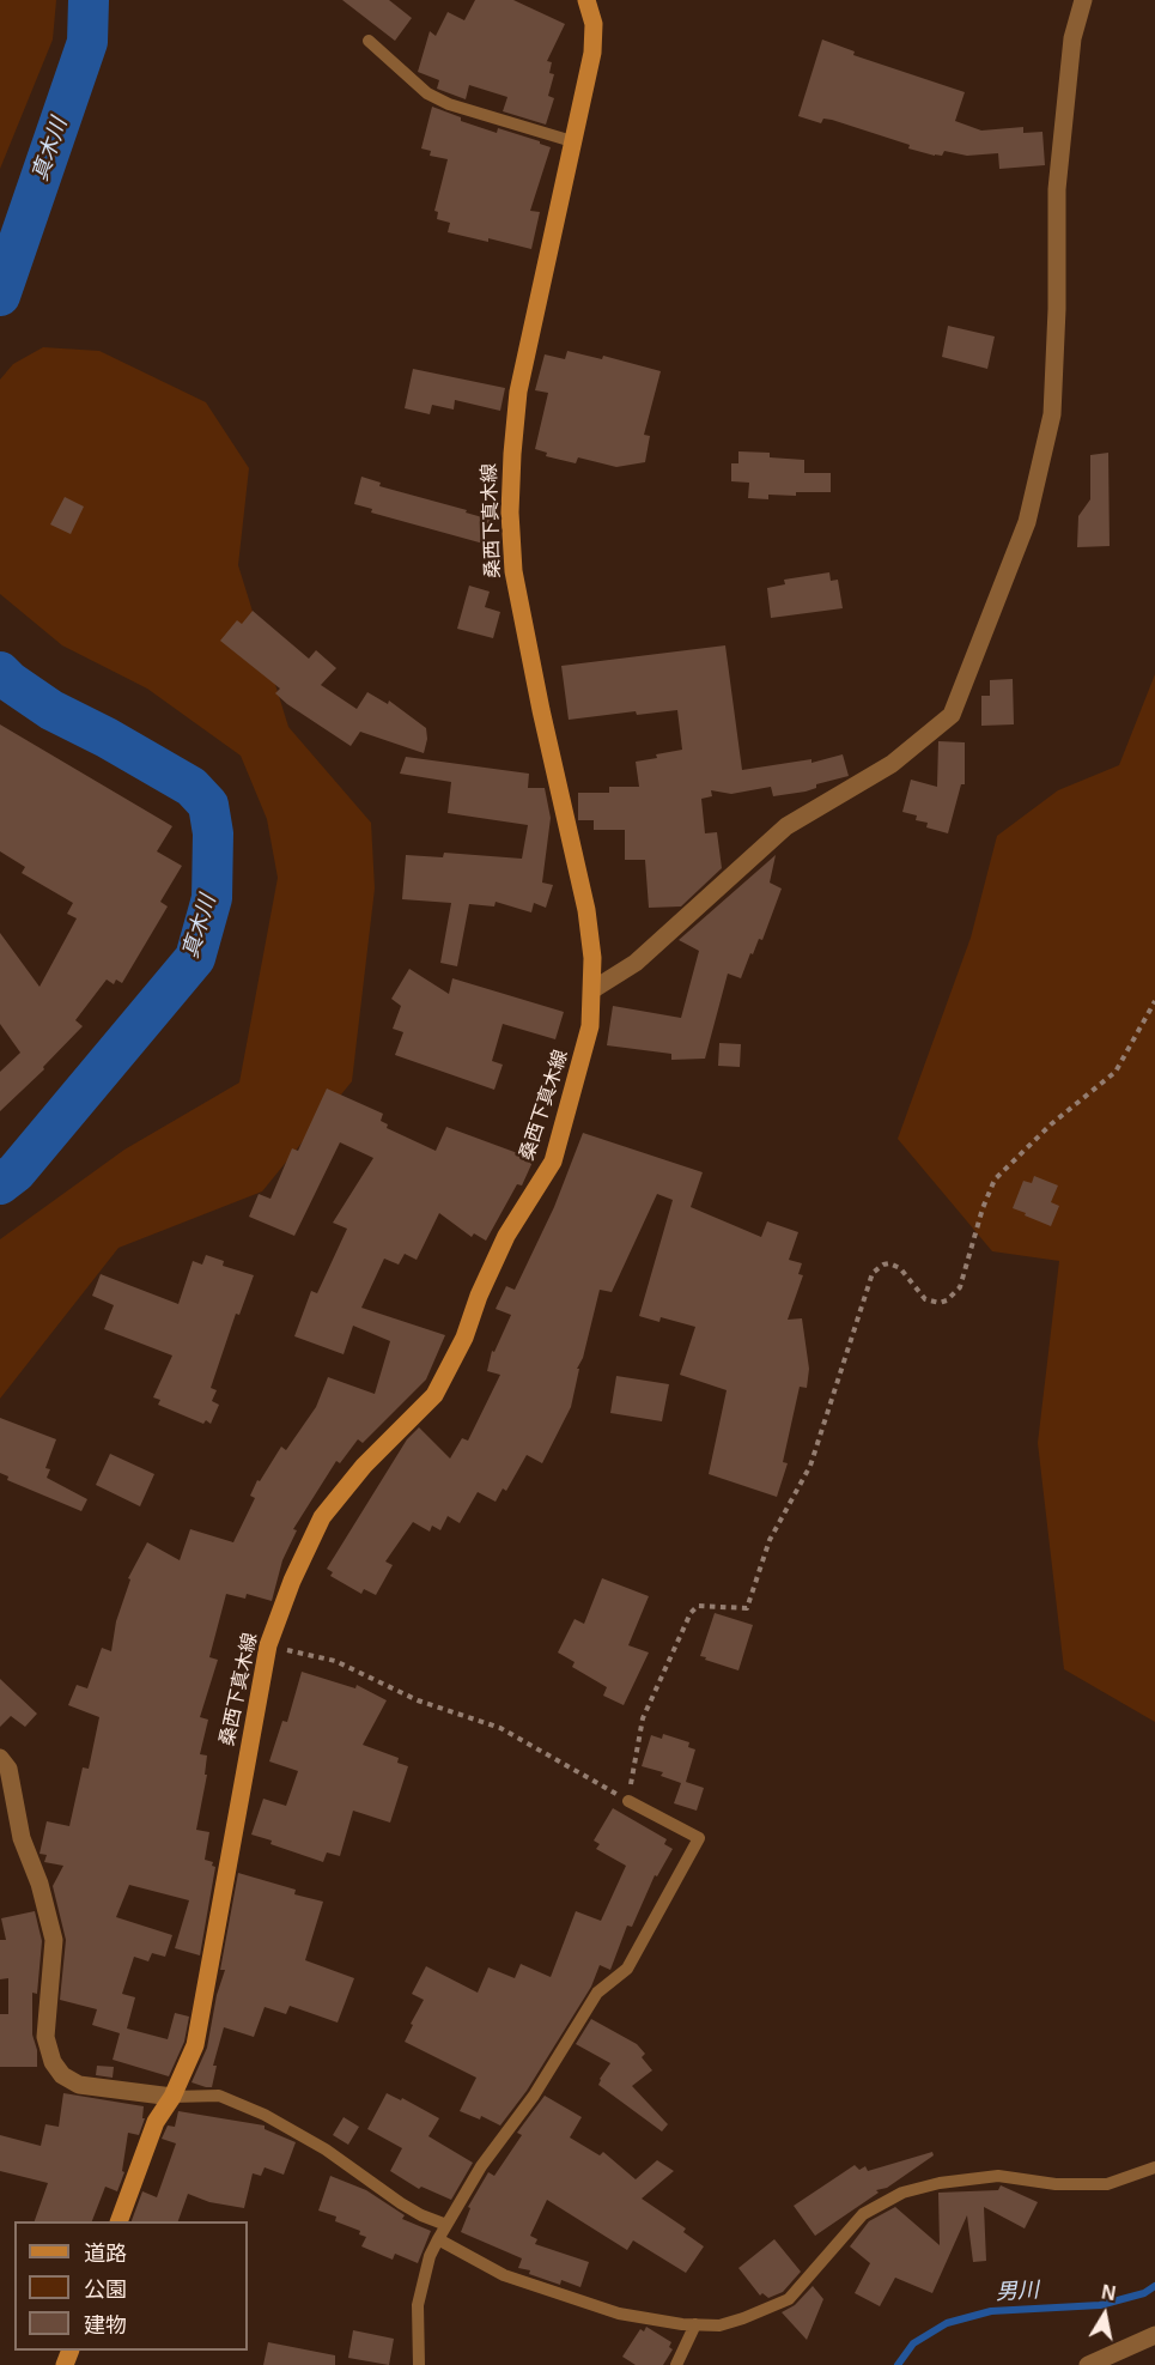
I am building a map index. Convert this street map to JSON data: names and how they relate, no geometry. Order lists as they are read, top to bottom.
{
  "streets": {
    "main road": ["桑西下真木線"]
  },
  "water": ["真木川", "男川"],
  "legend": ["道路", "公園", "建物"],
  "north": "top"
}
